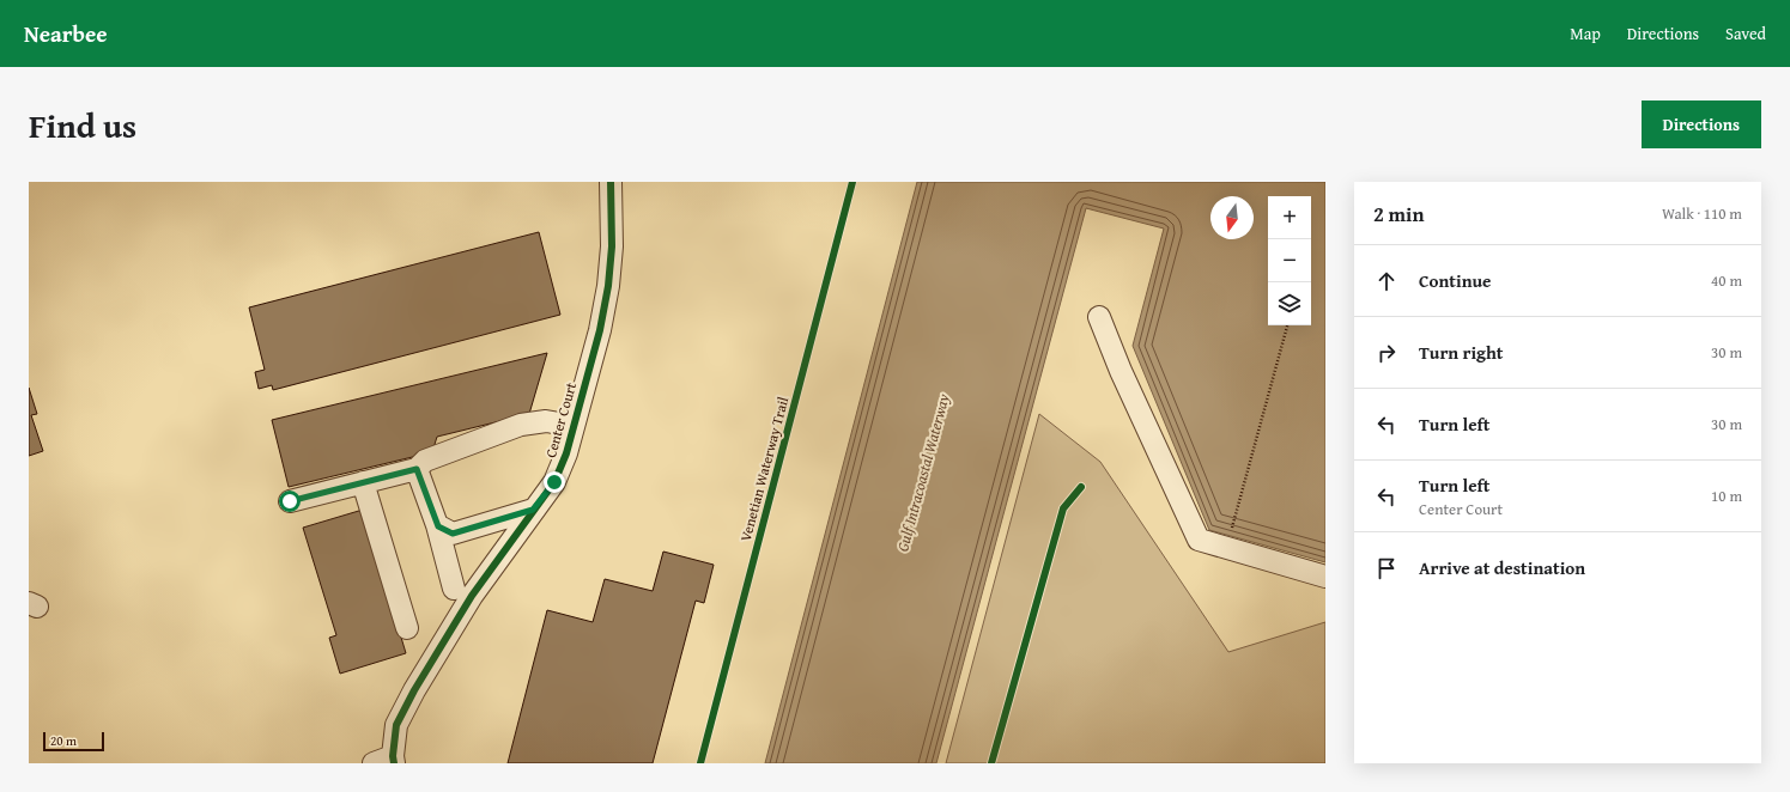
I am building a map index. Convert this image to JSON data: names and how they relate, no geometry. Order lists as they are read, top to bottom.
{
  "streets": {
    "street": ["Center Court"],
    "cycle path": ["Venetian Waterway Trail"]
  },
  "water": ["Gulf Intracoastal Waterway"],
  "scale_bar": "20 m",
  "north": "bottom",
  "page": {
    "header": "Nearbee",
    "nav": ["Map", "Directions", "Saved"],
    "title": "Find us",
    "buttons": "Directions",
    "heading": ["2 min", "Walk · 110 m"],
    "map_buttons": ["+", "−"],
    "list": [
      ["Continue", "40 m"],
      ["Turn right", "30 m"],
      ["Turn left", "30 m"],
      ["Turn left", "Center Court", "10 m"],
      "Arrive at destination"
    ],
    "scale": "20 m"
  }
}
